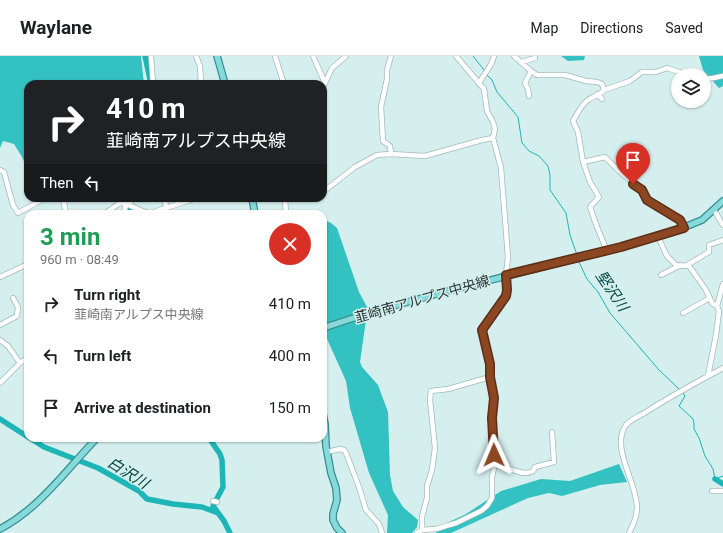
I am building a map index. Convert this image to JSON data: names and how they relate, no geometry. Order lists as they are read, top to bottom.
{
  "streets": {
    "main road": ["韮崎南アルプス中央線"]
  },
  "water": ["堅沢川", "白沢川"],
  "page": {
    "header": "Waylane",
    "nav": ["Map", "Directions", "Saved"],
    "turn": ["410 m", "韮崎南アルプス中央線"],
    "then": "Then",
    "heading": ["3 min", "960 m · 08:49"],
    "list": [
      {
        "name": "Turn right",
        "note": "韮崎南アルプス中央線",
        "value": "410 m"
      },
      {
        "name": "Turn left",
        "value": "400 m"
      },
      {
        "name": "Arrive at destination",
        "value": "150 m"
      }
    ]
  }
}
